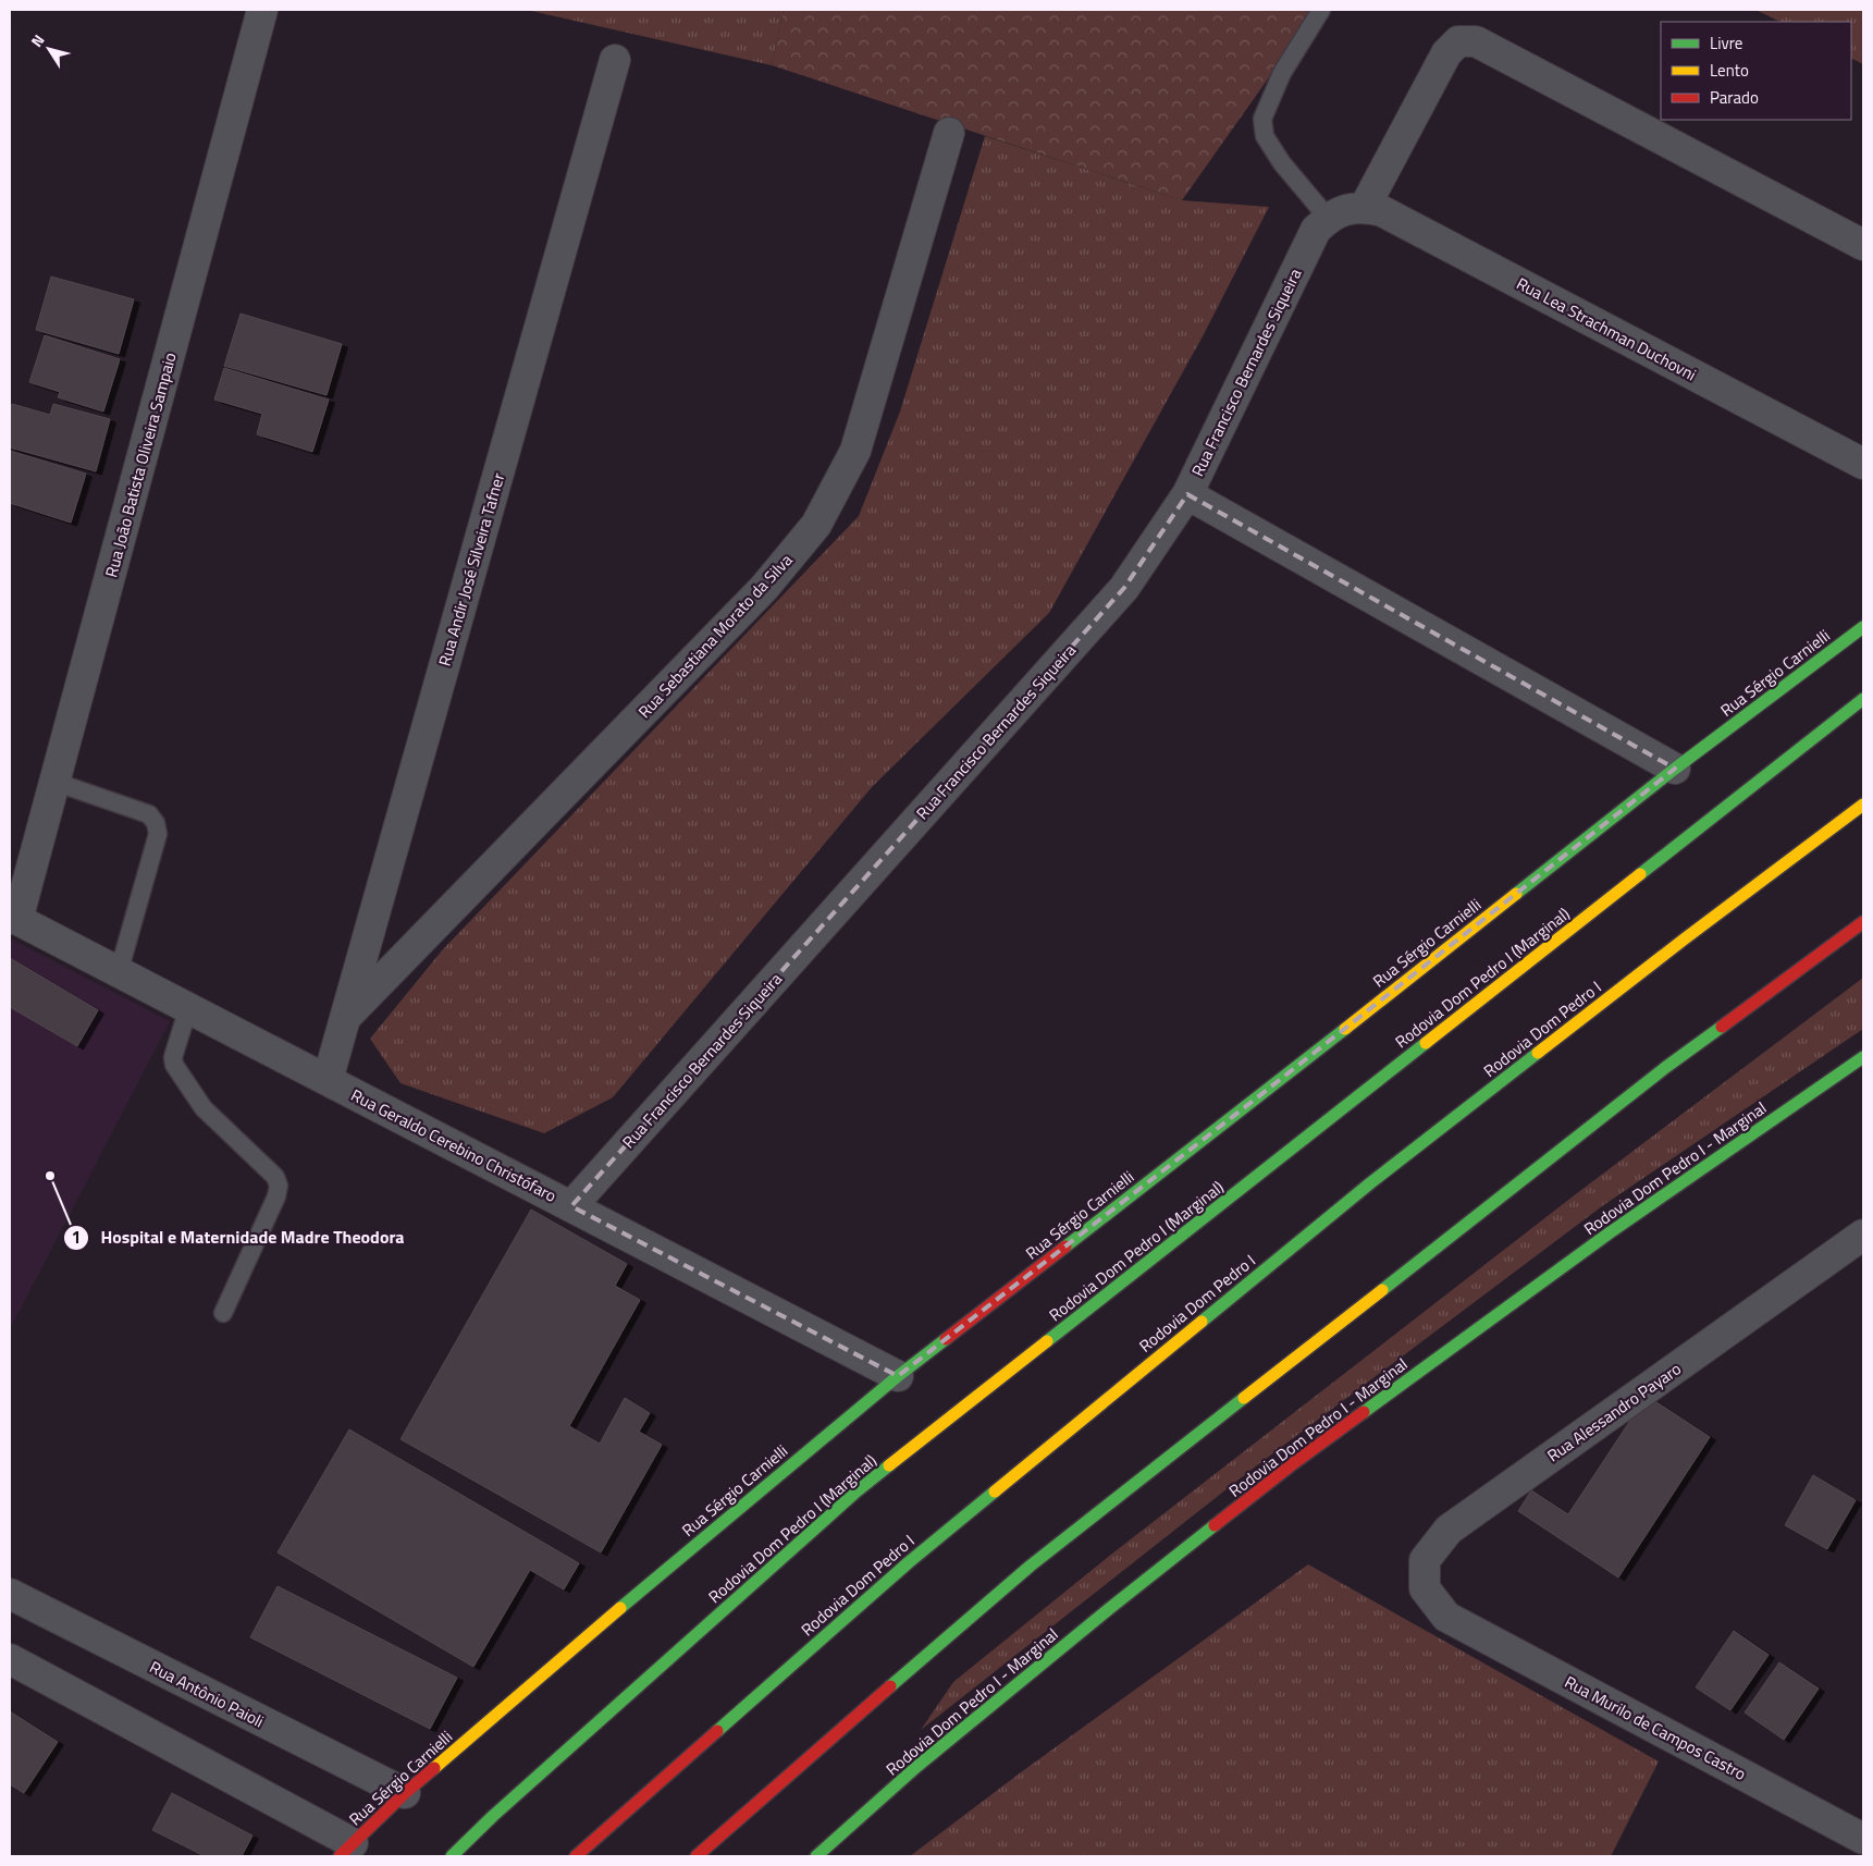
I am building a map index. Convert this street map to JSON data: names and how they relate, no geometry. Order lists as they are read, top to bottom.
{
  "streets": {
    "main road": [
      "Rua Sérgio Carnielli",
      "Rodovia Dom Pedro I (Marginal)",
      "Rodovia Dom Pedro I",
      "Rodovia Dom Pedro I - Marginal"
    ],
    "street": [
      "Rua Lea Strachman Duchovni",
      "Rua Francisco Bernardes Siqueira",
      "Rua João Batista Oliveira Sampaio",
      "Rua Andir José Silveira Tafner",
      "Rua Sebastiana Morato da Silva",
      "Rua Geraldo Cerebino Christófaro",
      "Rua Alessandro Payaro",
      "Rua Antônio Paioli",
      "Rua Murilo de Campos Castro"
    ]
  },
  "crossings": [
    ["Rua Lea Strachman Duchovni", "Rua Francisco Bernardes Siqueira"],
    ["Rua Francisco Bernardes Siqueira", "Rua Geraldo Cerebino Christófaro"],
    ["Rua João Batista Oliveira Sampaio", "Rua Geraldo Cerebino Christófaro"],
    ["Rua Andir José Silveira Tafner", "Rua Sebastiana Morato da Silva"],
    ["Rua Andir José Silveira Tafner", "Rua Geraldo Cerebino Christófaro"],
    ["Rua Sérgio Carnielli", "Rua Geraldo Cerebino Christófaro"],
    ["Rua Sérgio Carnielli", "Rua Antônio Paioli"],
    ["Rua Alessandro Payaro", "Rua Murilo de Campos Castro"]
  ],
  "places": ["Hospital e Maternidade Madre Theodora"],
  "legend": ["Livre", "Lento", "Parado"],
  "north": "top left"
}
